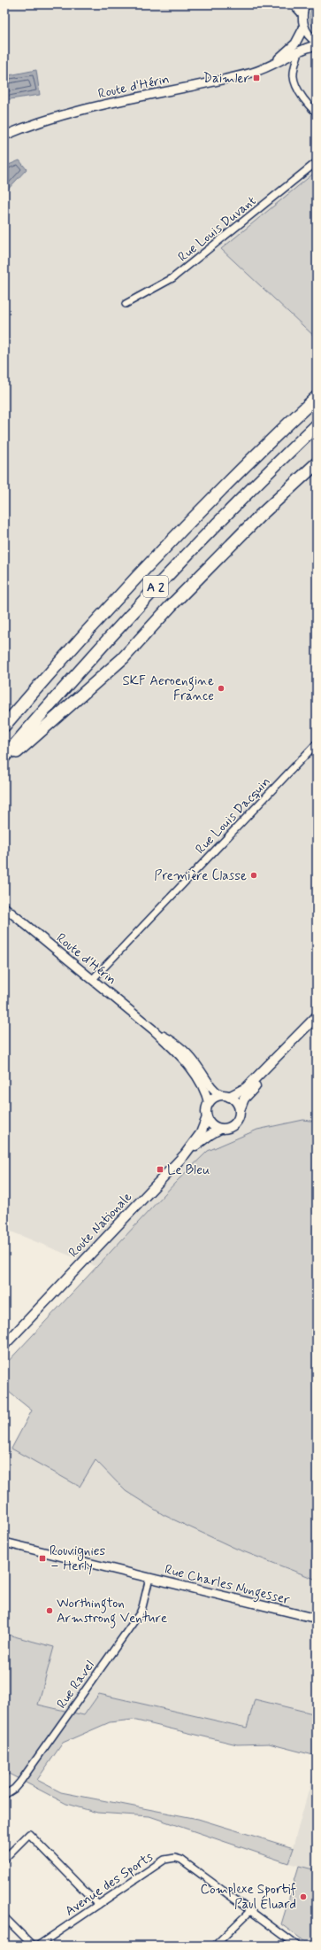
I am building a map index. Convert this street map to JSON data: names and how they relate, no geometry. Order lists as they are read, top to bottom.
{
  "streets": {
    "highway": ["A 2"],
    "main road": ["Route Nationale"],
    "street": [
      "Route d'Hérin",
      "Rue Louis Duvant",
      "Rue Louis Dacquin",
      "Rue Charles Nungesser",
      "Rue Ravel",
      "Avenue des Sports"
    ]
  },
  "crossings": [
    ["Route d'Hérin", "Rue Louis Dacquin"],
    ["Route d'Hérin", "Route Nationale"],
    ["Rue Charles Nungesser", "Rue Ravel"]
  ],
  "places": {
    "transit": ["Daimler", "Le Bleu", "Rouvignies – Herly"],
    "other": [
      "SKF Aeroengine France",
      "Première Classe",
      "Worthington Armstrong Venture",
      "Complexe Sportif Paul Éluard"
    ]
  }
}
